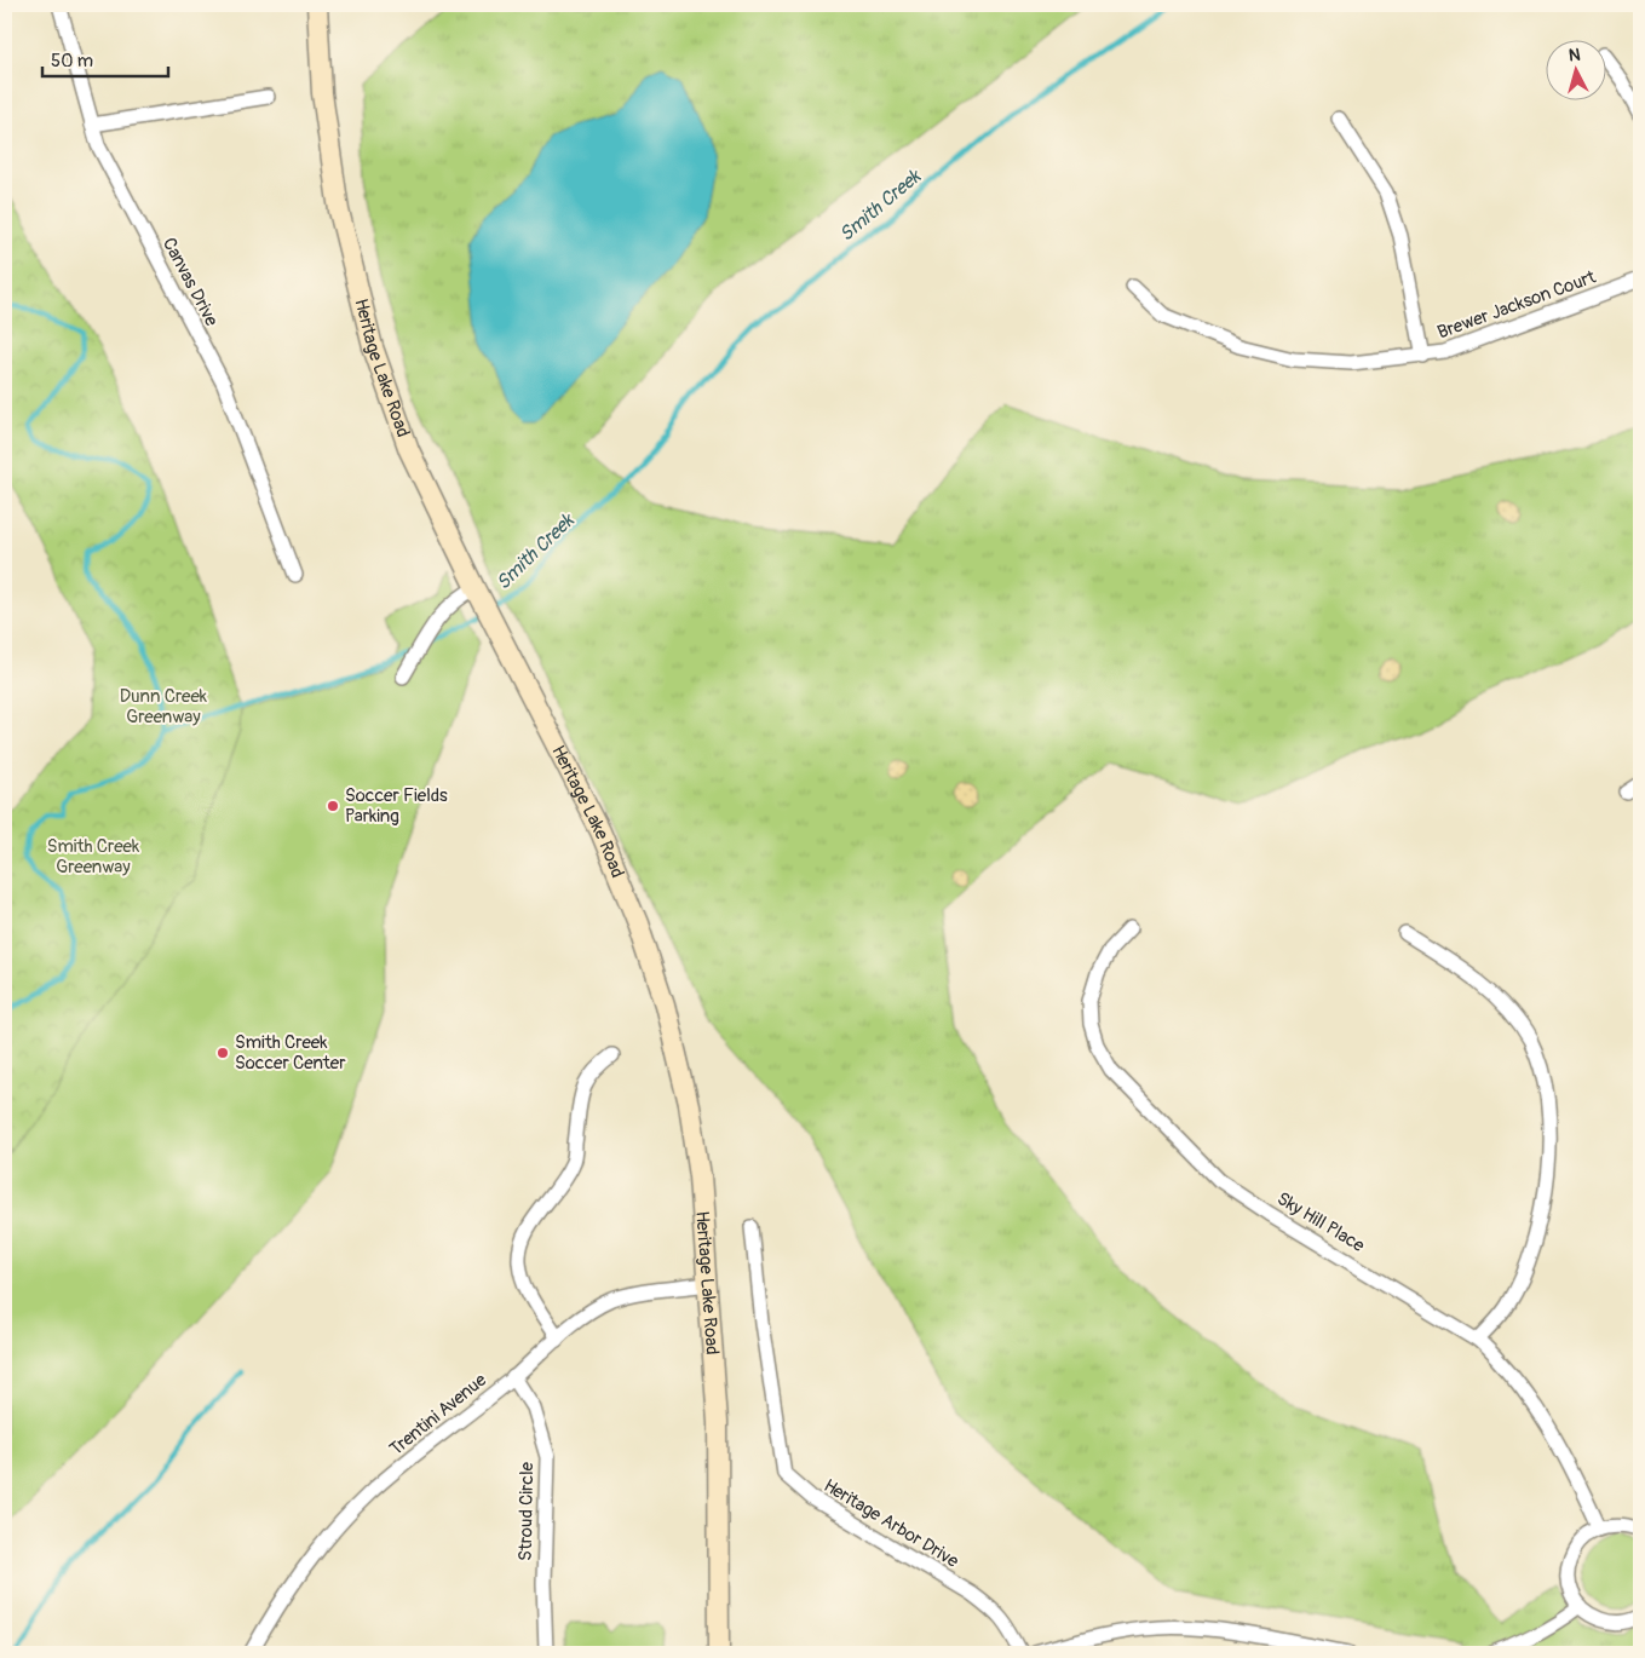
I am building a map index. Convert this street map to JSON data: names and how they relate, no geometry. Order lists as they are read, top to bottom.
{
  "streets": {
    "main road": ["Heritage Lake Road"],
    "street": [
      "Canvas Drive",
      "Brewer Jackson Court",
      "Sky Hill Place",
      "Trentini Avenue",
      "Stroud Circle",
      "Heritage Arbor Drive"
    ]
  },
  "crossings": [
    ["Heritage Lake Road", "Trentini Avenue"],
    ["Trentini Avenue", "Stroud Circle"]
  ],
  "water": ["Smith Creek"],
  "parks": ["Dunn Creek Greenway", "Smith Creek Greenway"],
  "places": ["Soccer Fields Parking", "Smith Creek Soccer Center"],
  "scale_bar": "50 m",
  "north": "top"
}
